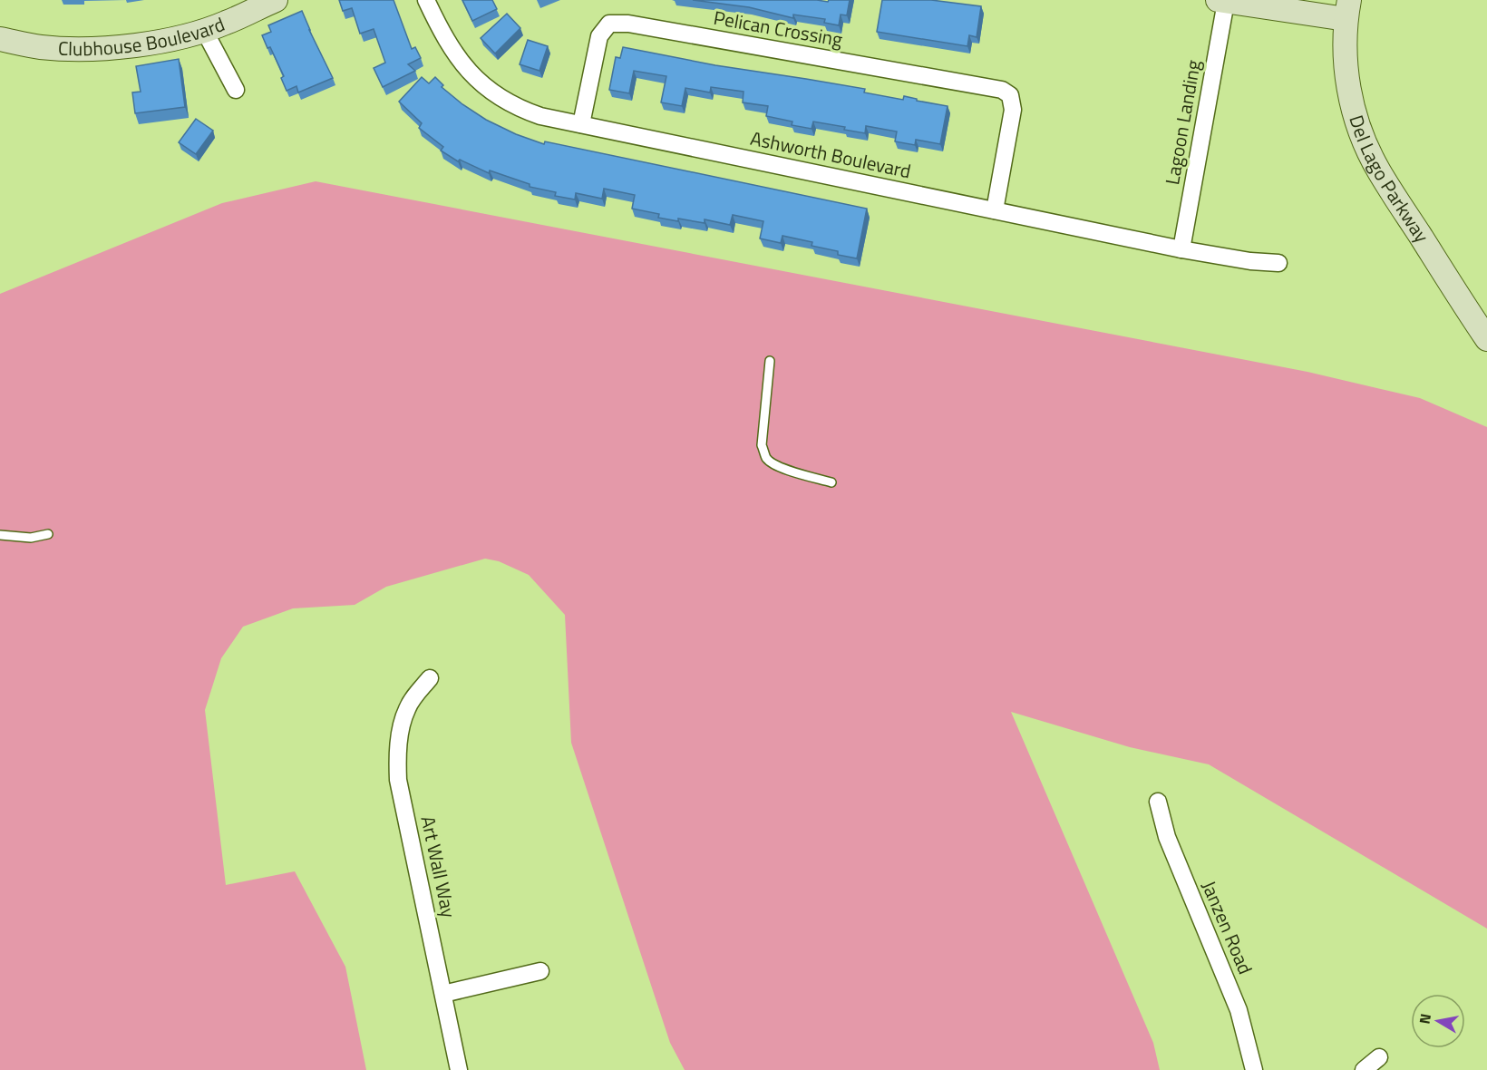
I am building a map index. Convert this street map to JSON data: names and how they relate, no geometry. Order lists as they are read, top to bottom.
{
  "streets": {
    "street": [
      "Pelican Crossing",
      "Clubhouse Boulevard",
      "Lagoon Landing",
      "Ashworth Boulevard",
      "Del Lago Parkway",
      "Art Wall Way",
      "Janzen Road"
    ]
  },
  "crossings": [
    ["Pelican Crossing", "Ashworth Boulevard"],
    ["Lagoon Landing", "Ashworth Boulevard"]
  ],
  "north": "left"
}
